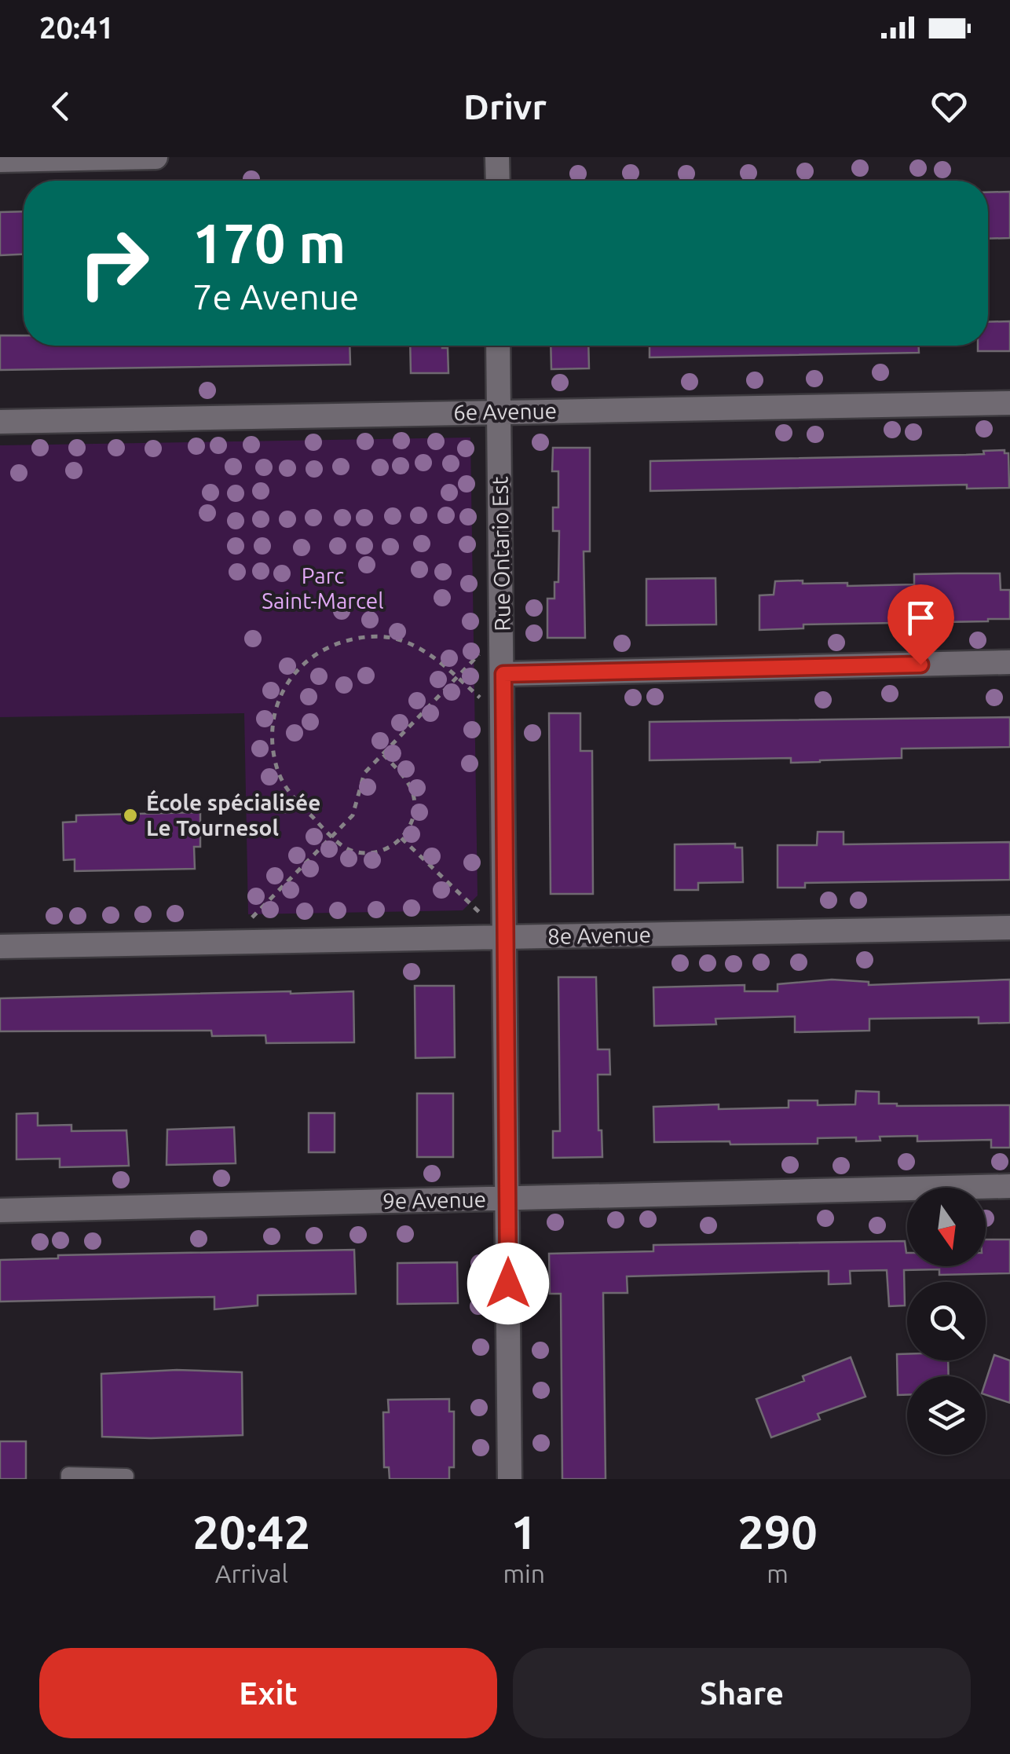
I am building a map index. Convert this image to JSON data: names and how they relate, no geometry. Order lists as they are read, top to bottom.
{
  "streets": {
    "street": [
      "6e Avenue",
      "Rue Ontario Est",
      "8e Avenue",
      "9e Avenue"
    ]
  },
  "crossings": [
    ["6e Avenue", "Rue Ontario Est"],
    ["Rue Ontario Est", "8e Avenue"],
    ["Rue Ontario Est", "9e Avenue"]
  ],
  "parks": ["Parc Saint-Marcel"],
  "places": ["École spécialisée Le Tournesol"],
  "north": "bottom",
  "page": {
    "status": "20:41",
    "header": "Drivr",
    "turn": ["170 m", "7e Avenue"],
    "eta": [
      "20:42",
      "Arrival",
      "1",
      "min",
      "290",
      "m"
    ],
    "buttons": ["Exit", "Share"]
  }
}
